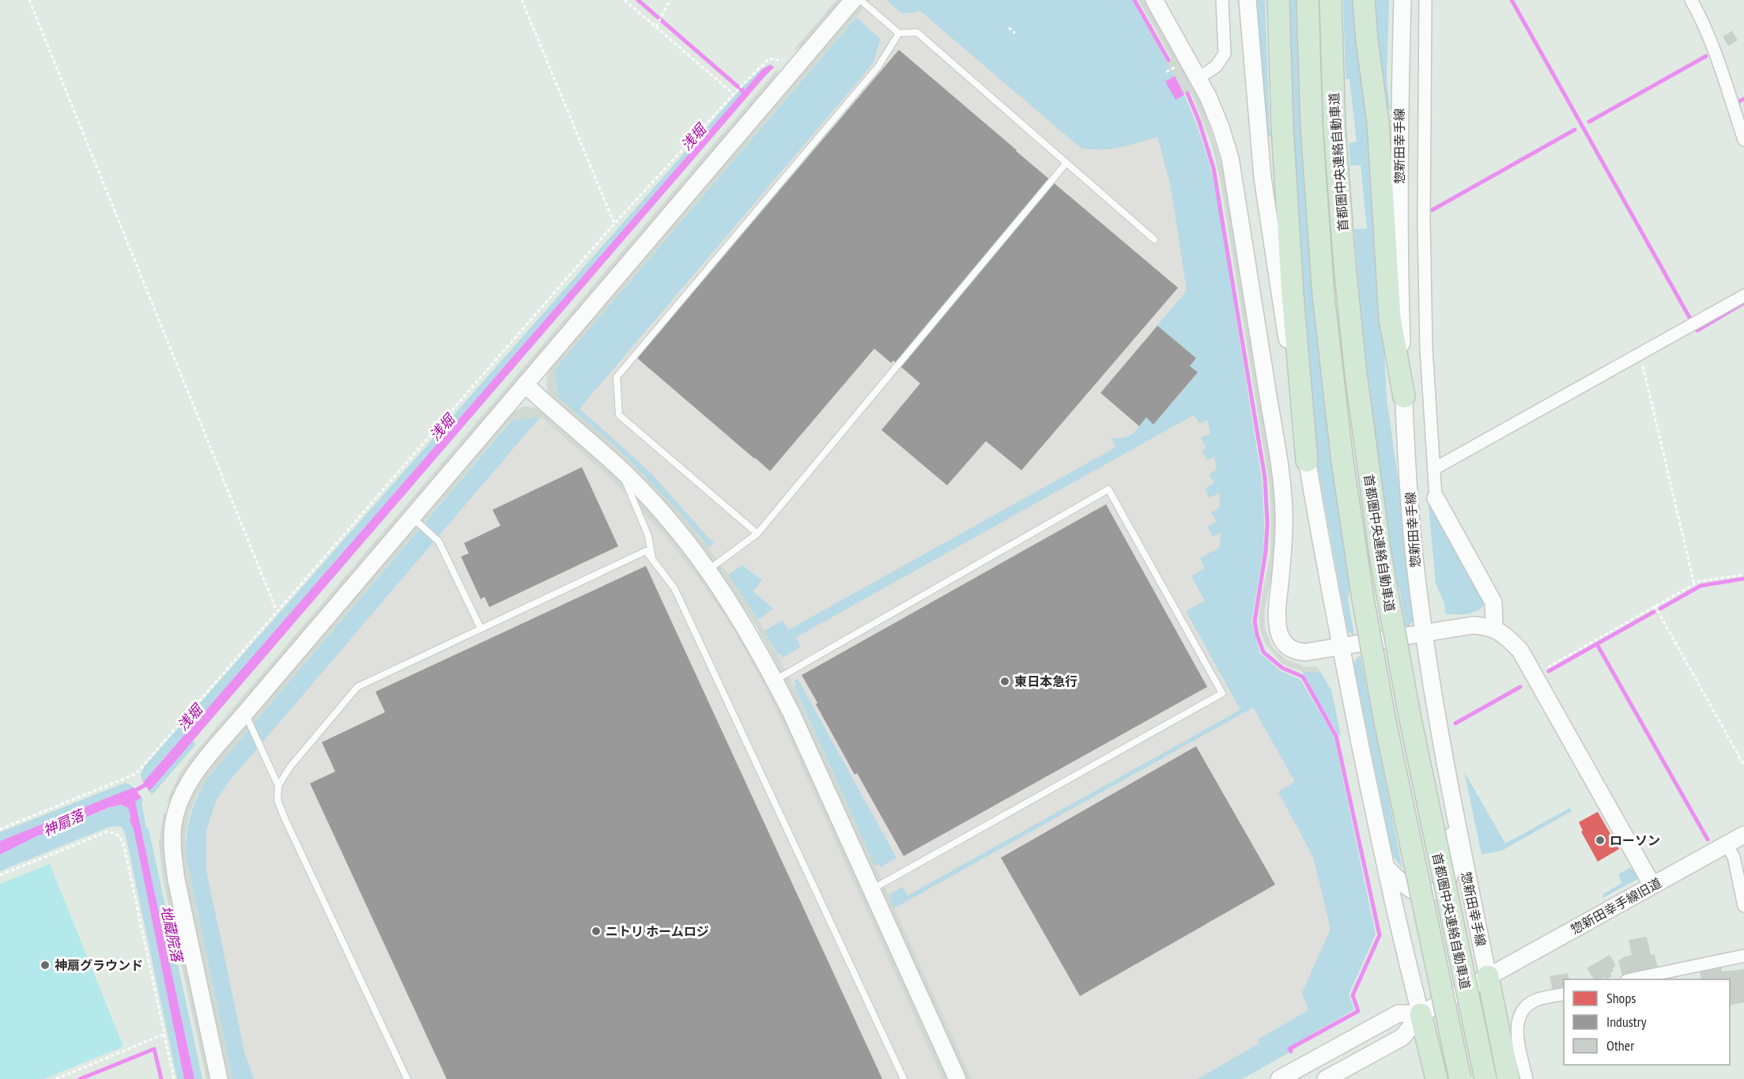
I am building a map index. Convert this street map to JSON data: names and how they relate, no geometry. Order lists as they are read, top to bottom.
{
  "streets": {
    "highway": ["首都圏中央連絡自動車道"],
    "street": ["惣新田幸手線", "惣新田幸手線旧道"]
  },
  "crossings": [
    ["惣新田幸手線", "惣新田幸手線旧道"]
  ],
  "water": ["浅堀", "神扇落", "地蔵院落"],
  "places": [
    "東日本急行",
    "ローソン",
    "ニトリ ホームロジ",
    "神扇グラウンド"
  ],
  "legend": ["Shops", "Industry", "Other"]
}
